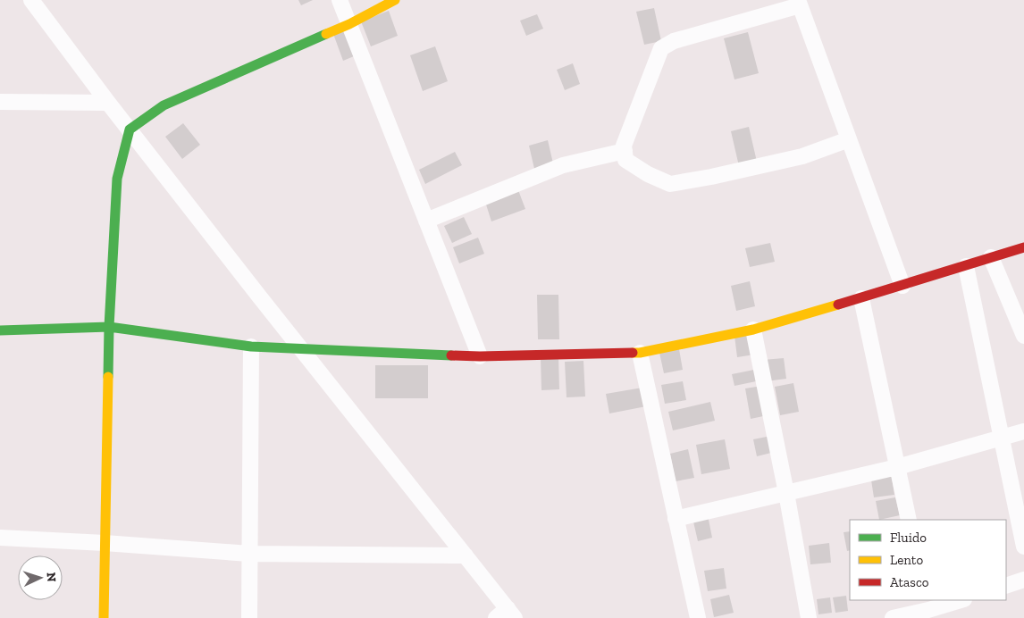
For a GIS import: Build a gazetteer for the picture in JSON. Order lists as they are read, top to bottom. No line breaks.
{"legend":["Fluido","Lento","Atasco"],"north":"right"}
